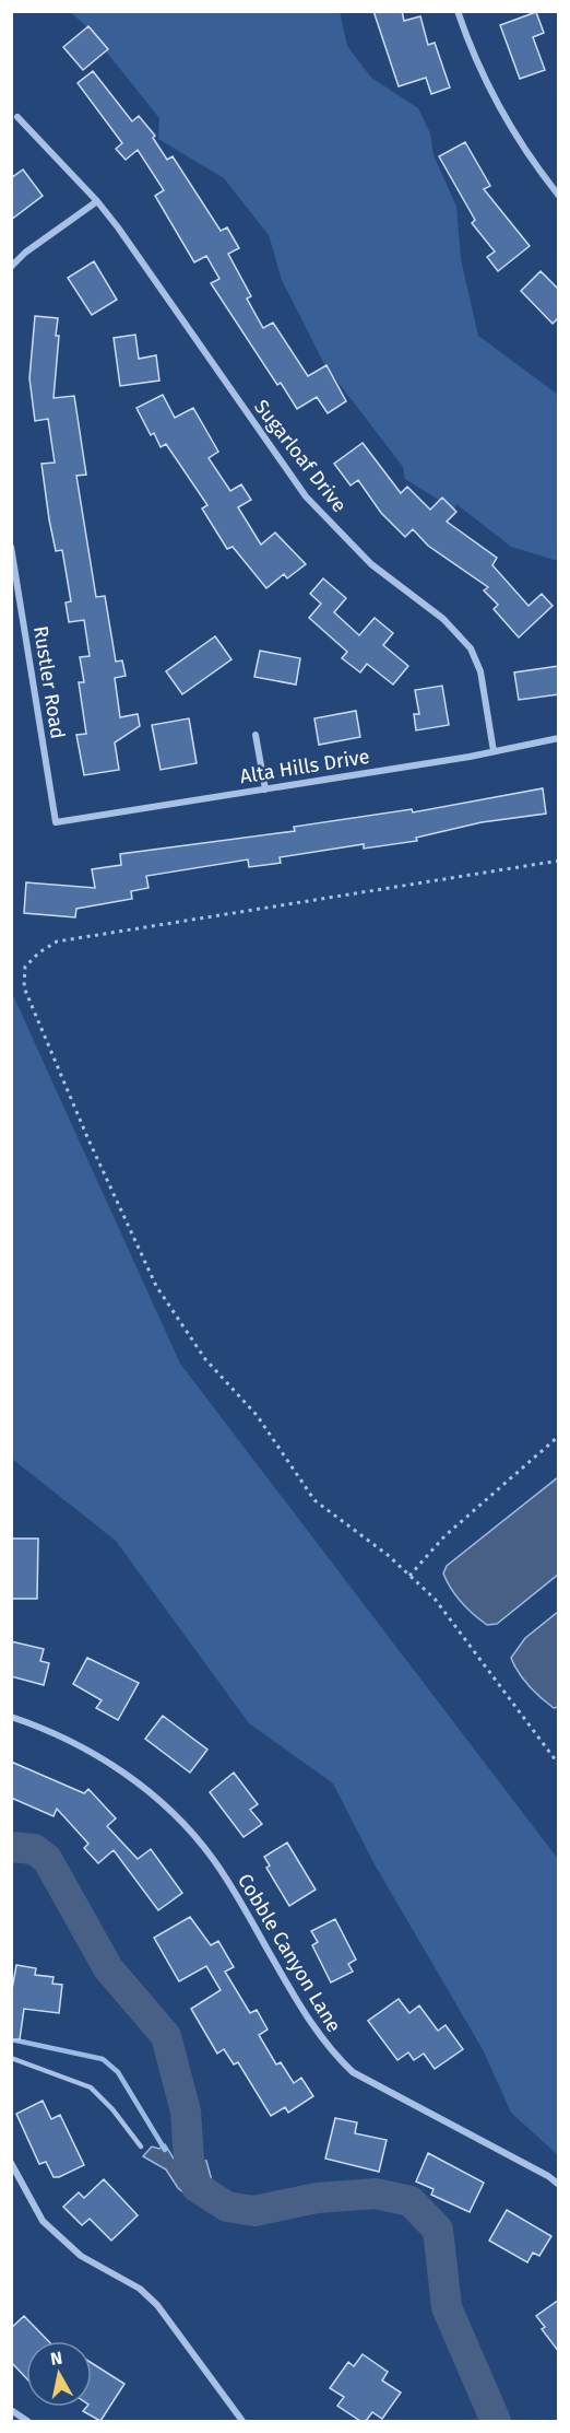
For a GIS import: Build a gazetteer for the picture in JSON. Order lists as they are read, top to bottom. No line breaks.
{"streets":{"street":["Sugarloaf Drive","Rustler Road","Alta Hills Drive","Cobble Canyon Lane"]},"crossings":[["Sugarloaf Drive","Alta Hills Drive"],["Rustler Road","Alta Hills Drive"]],"north":"top"}
